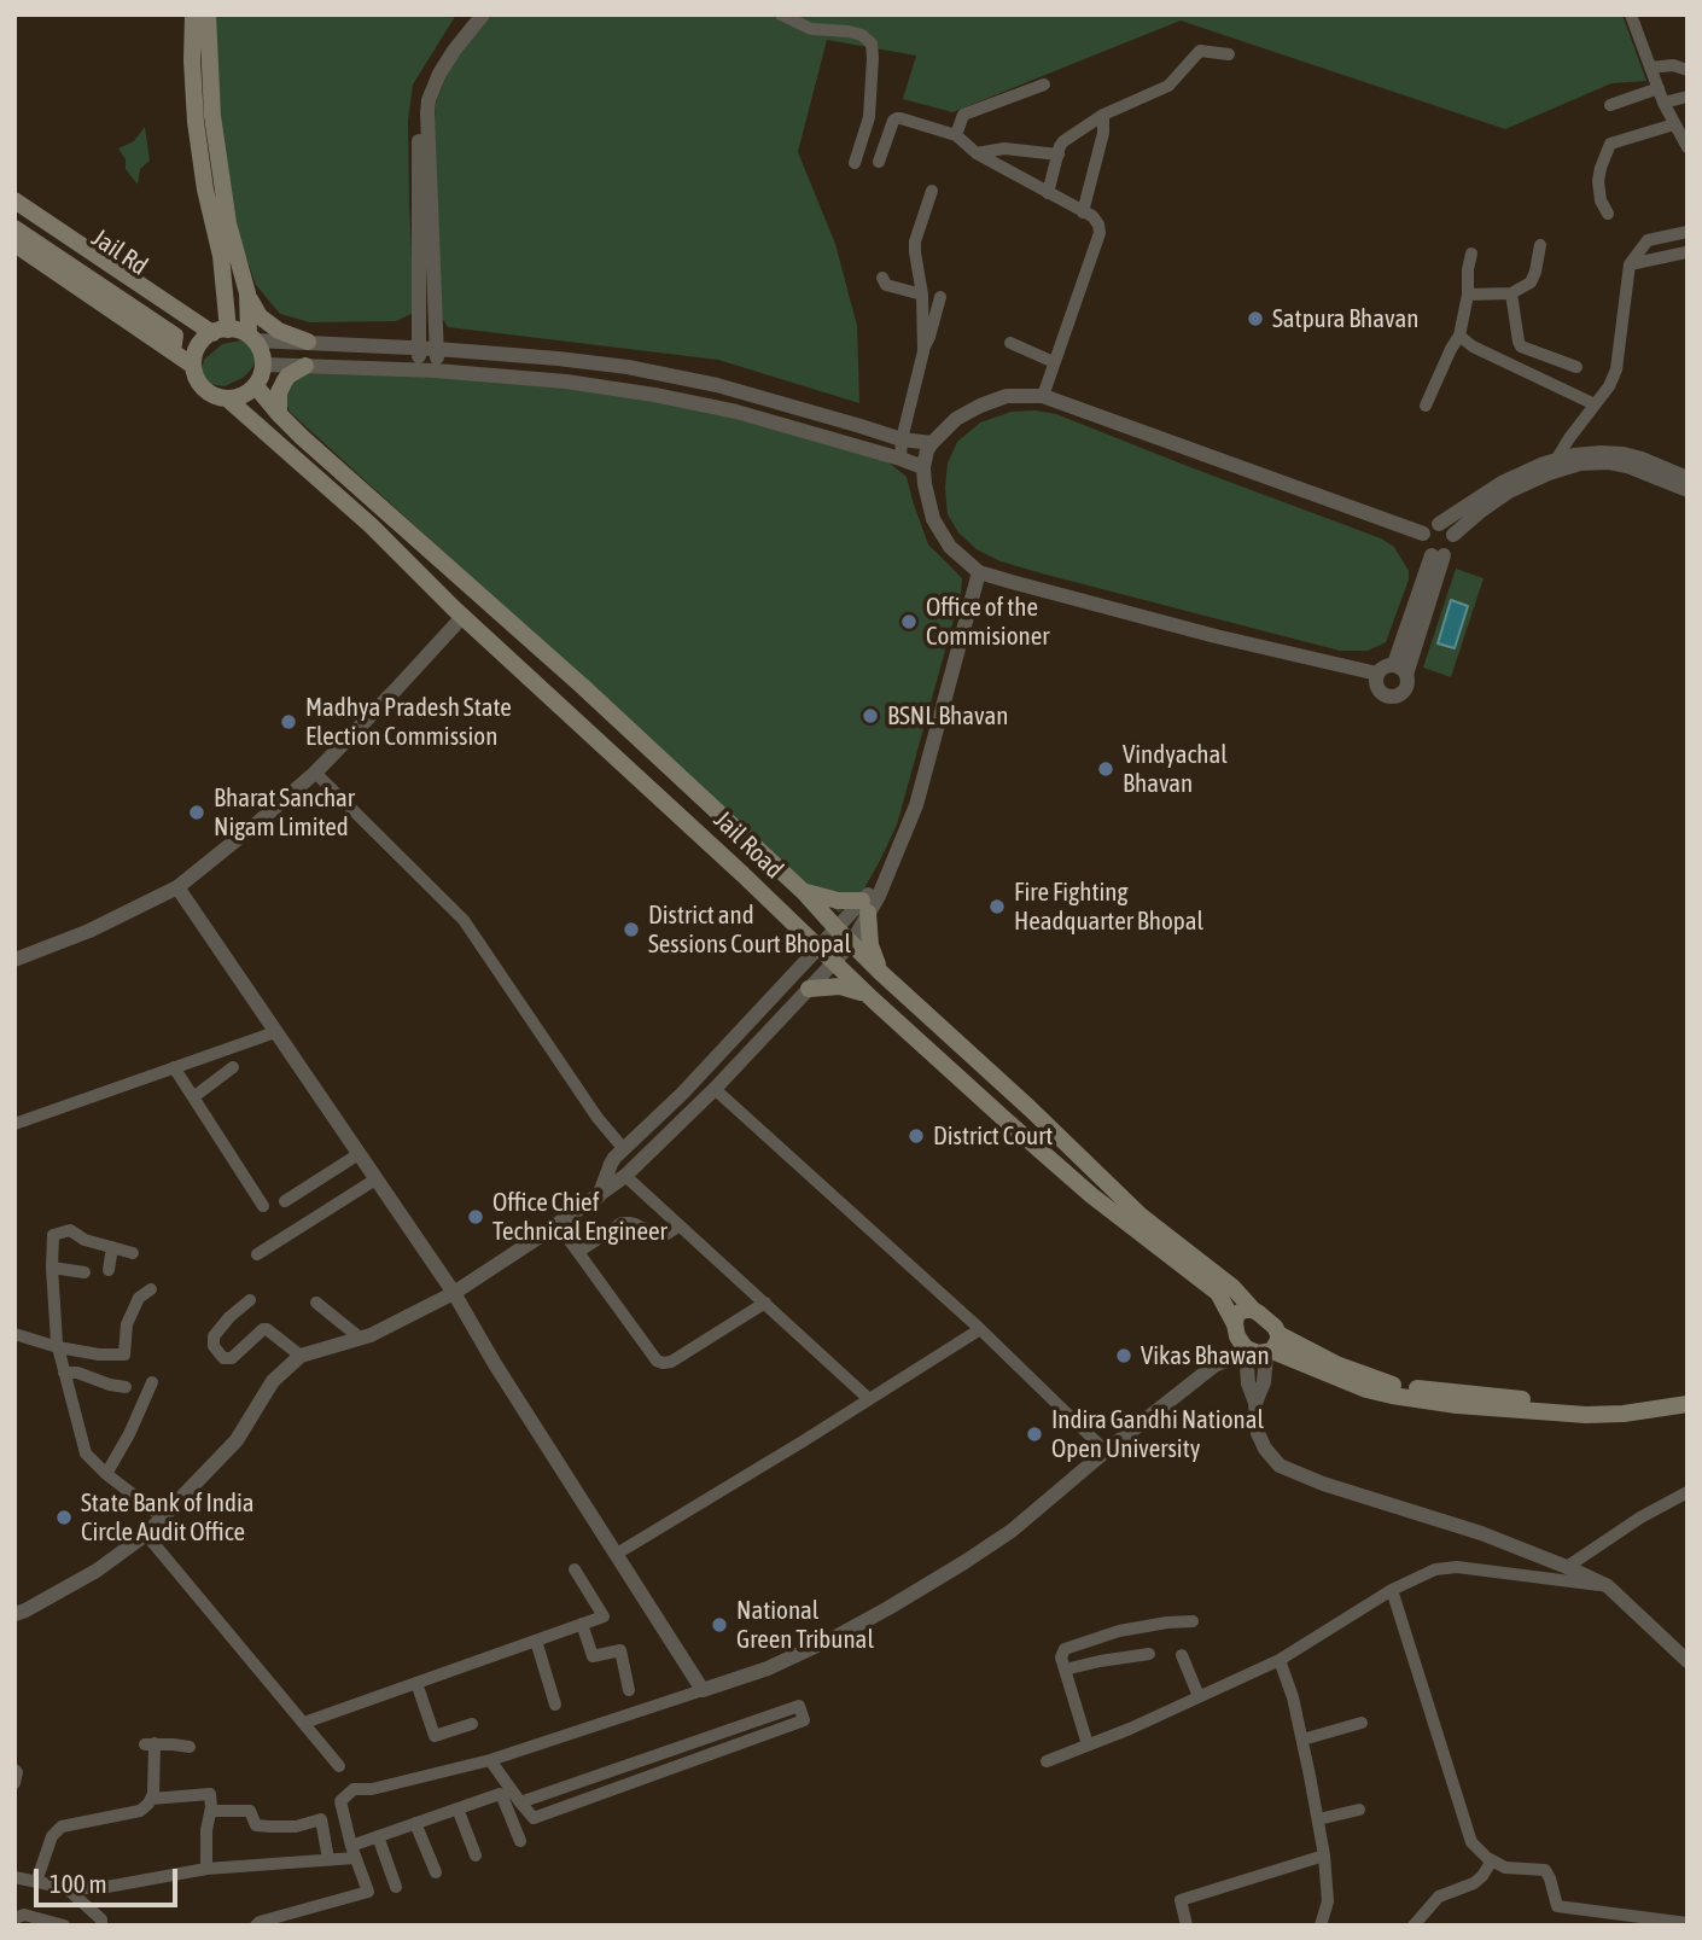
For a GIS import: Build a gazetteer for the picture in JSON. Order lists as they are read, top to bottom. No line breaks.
{"streets":{"main road":["Jail Rd","Jail Road"]},"crossings":[["Jail Rd","Jail Road"]],"places":["Satpura Bhavan","Office of the Commisioner","BSNL Bhavan","Madhya Pradesh State Election Commission","Vindyachal Bhavan","Bharat Sanchar Nigam Limited","Fire Fighting Headquarter Bhopal","District and Sessions Court Bhopal","District Court","Office Chief Technical Engineer","Vikas Bhawan","Indira Gandhi National Open University","State Bank of India Circle Audit Office","National Green Tribunal"],"scale_bar":"100 m"}
